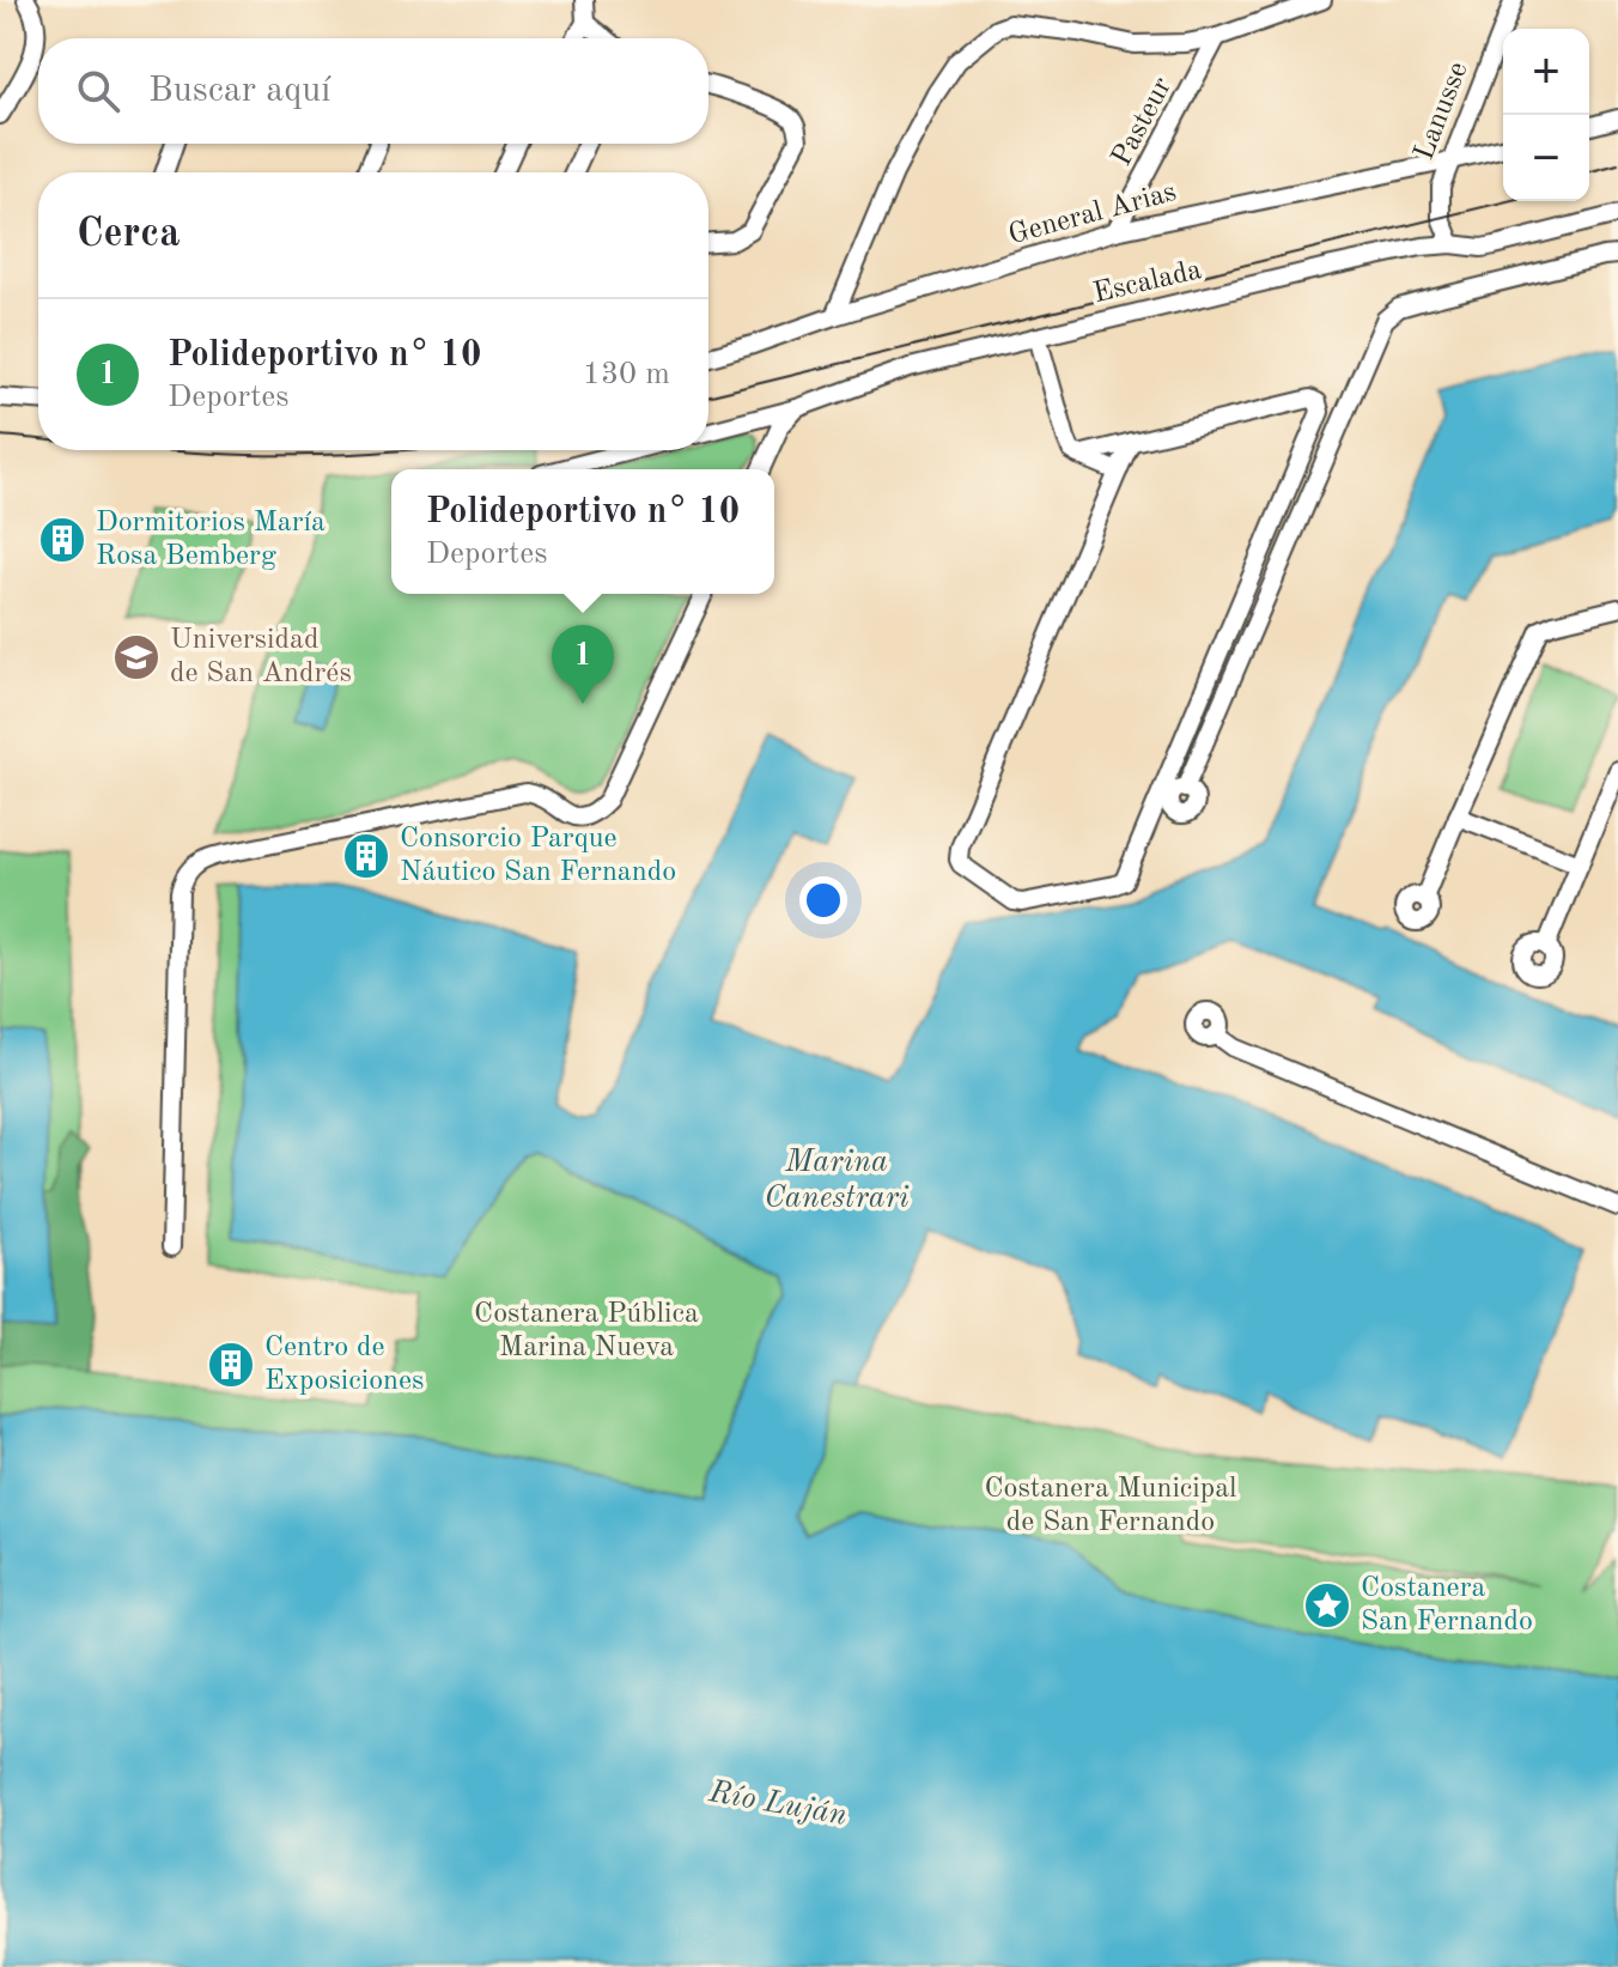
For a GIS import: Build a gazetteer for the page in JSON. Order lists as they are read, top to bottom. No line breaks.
{"streets":{"street":["Lanusse","Pasteur","General Arias","Escalada"]},"crossings":[["Lanusse","General Arias"],["Lanusse","Escalada"],["Pasteur","General Arias"]],"water":["Marina Canestrari","Río Luján"],"parks":["Costanera Pública Marina Nueva","Costanera Municipal de San Fernando"],"places":{"building":["Dormitorios María Rosa Bemberg","Consorcio Parque Náutico San Fernando","Centro de Exposiciones"],"school or university":["Universidad de San Andrés"],"place":["Costanera San Fernando"]},"page":{"map_buttons":["+","−"],"search":"Buscar aquí","heading":"Cerca","list":[{"mark":"1","name":"Polideportivo n° 10","note":"Deportes","value":"130 m"}],"popup":["Polideportivo n° 10","Deportes"],"pins":"1"}}
